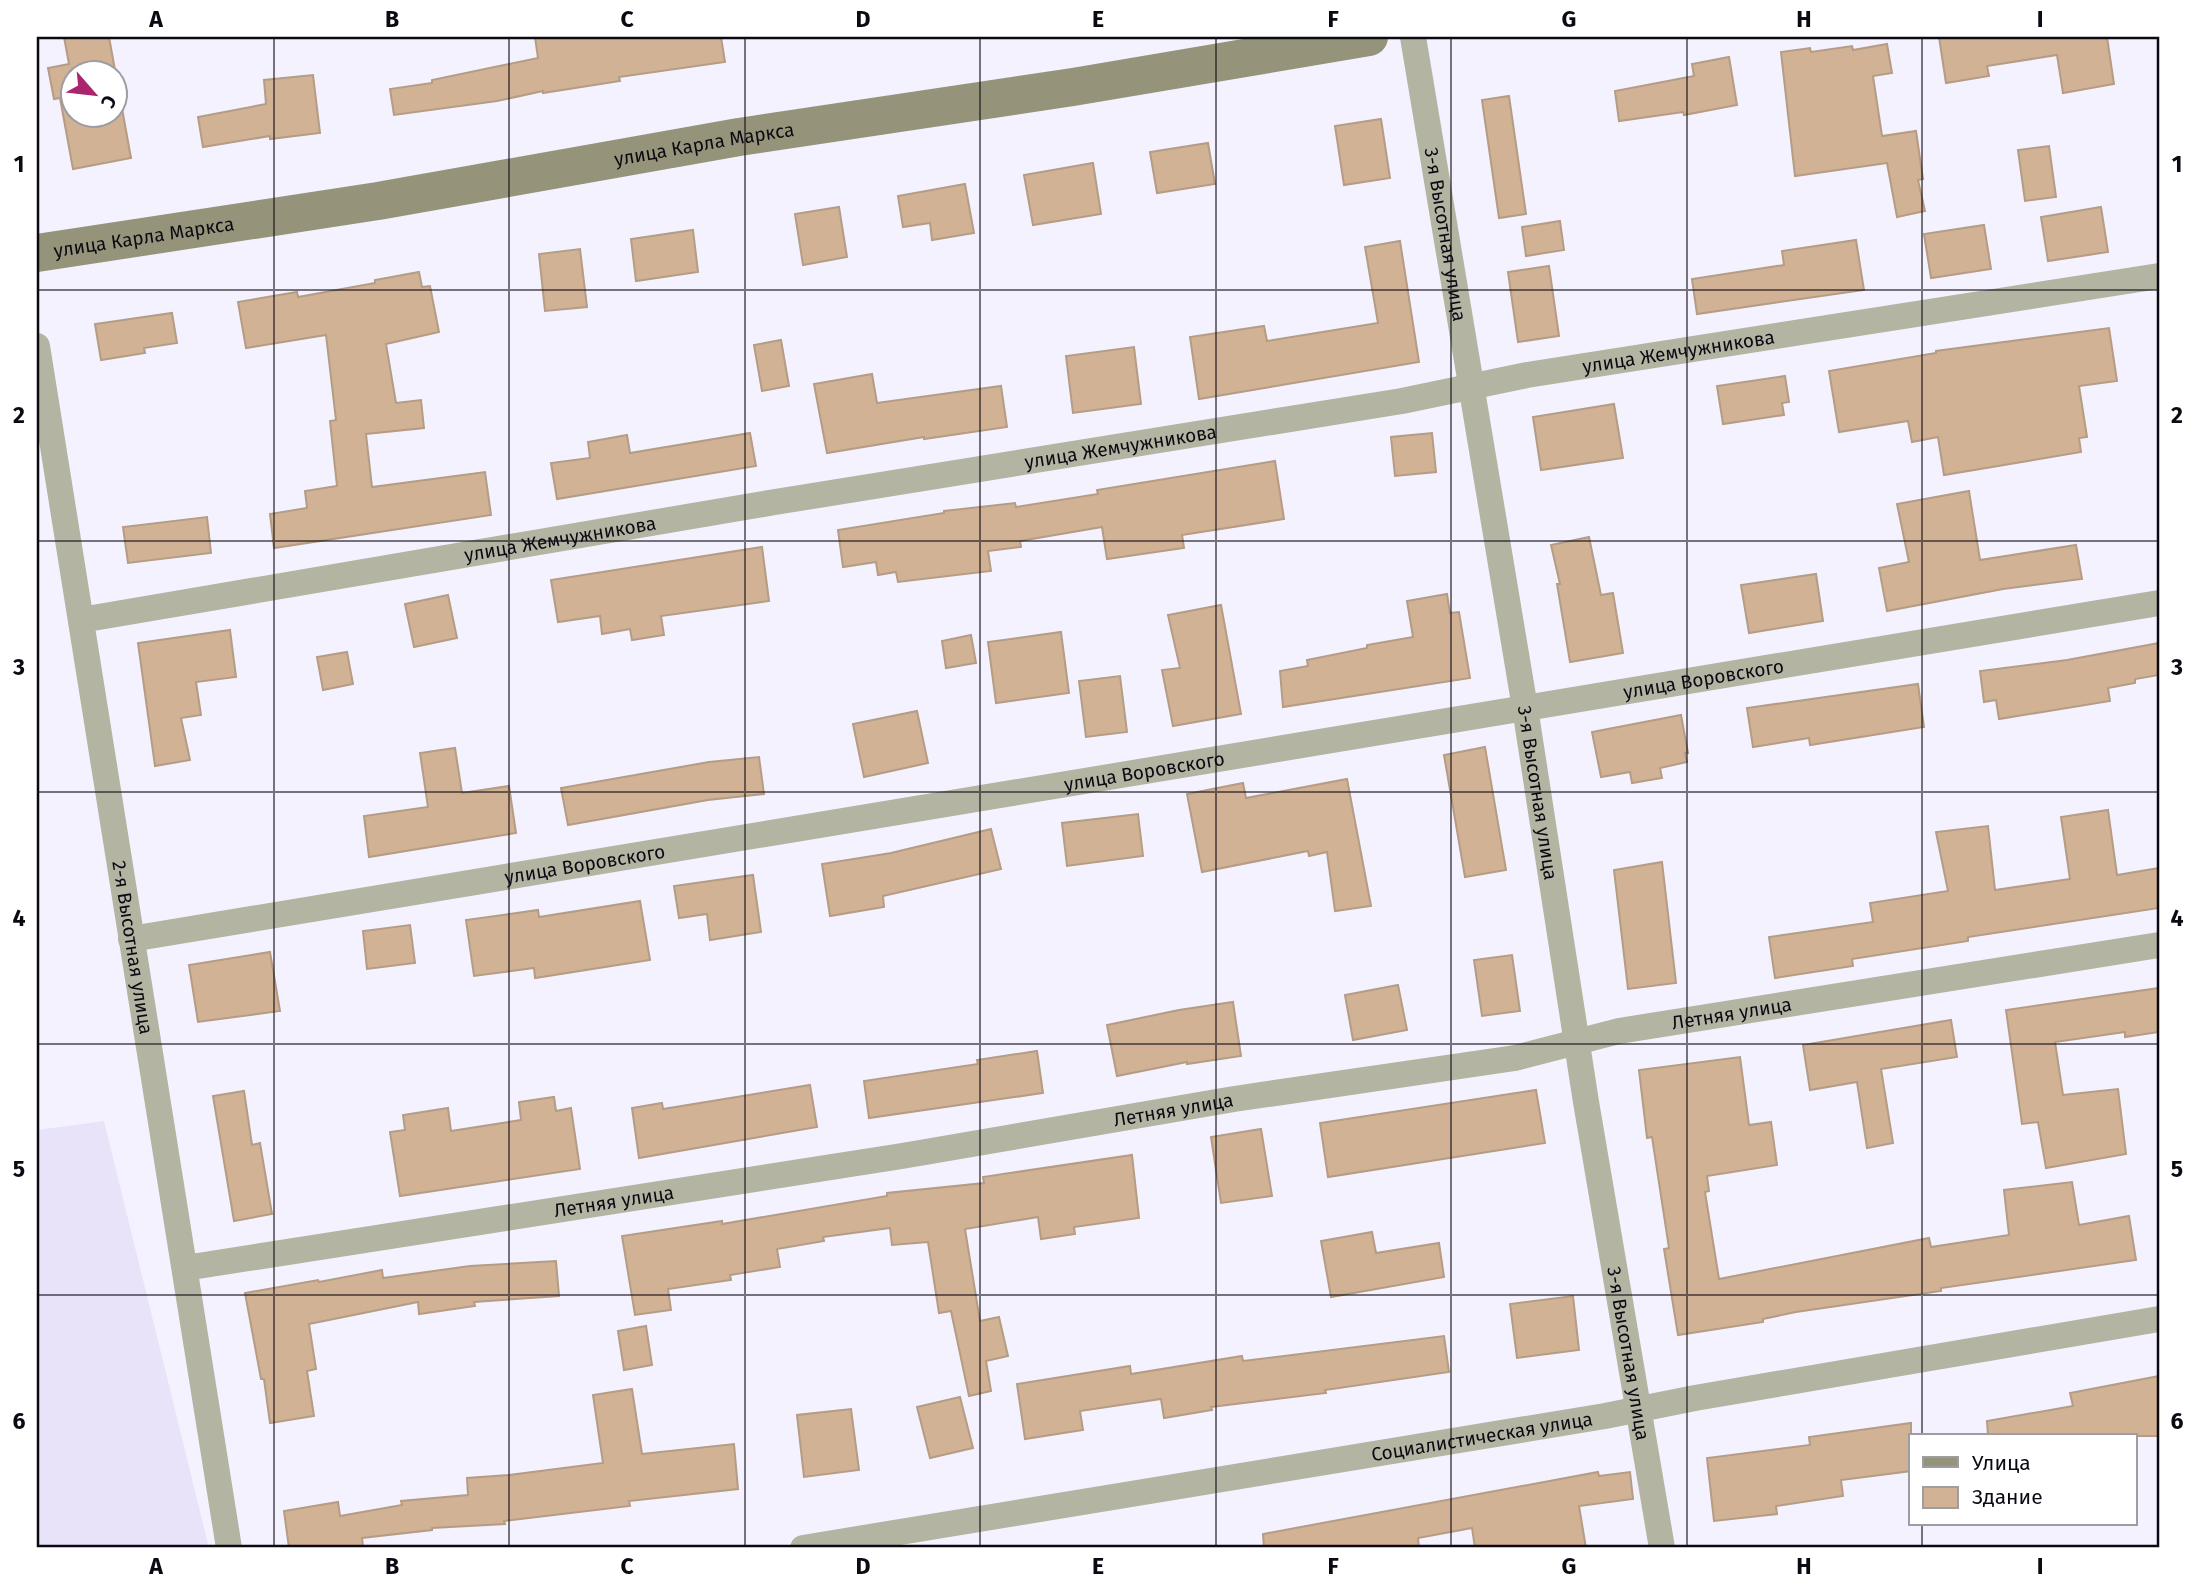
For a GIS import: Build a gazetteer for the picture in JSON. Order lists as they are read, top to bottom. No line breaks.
{"streets":{"main road":["улица Карла Маркса"],"street":["3-я Высотная улица","улица Жемчужникова","улица Воровского","2-я Высотная улица","Летняя улица","Социалистическая улица"]},"crossings":[["3-я Высотная улица","улица Жемчужникова"],["3-я Высотная улица","улица Воровского"],["3-я Высотная улица","Летняя улица"],["3-я Высотная улица","Социалистическая улица"],["улица Жемчужникова","2-я Высотная улица"],["улица Воровского","2-я Высотная улица"],["2-я Высотная улица","Летняя улица"]],"legend":["Улица","Здание"],"north":"bottom right","grid":{"columns":["A","B","C","D","E","F","G","H","I"],"rows":["1","2","3","4","5","6"]}}
